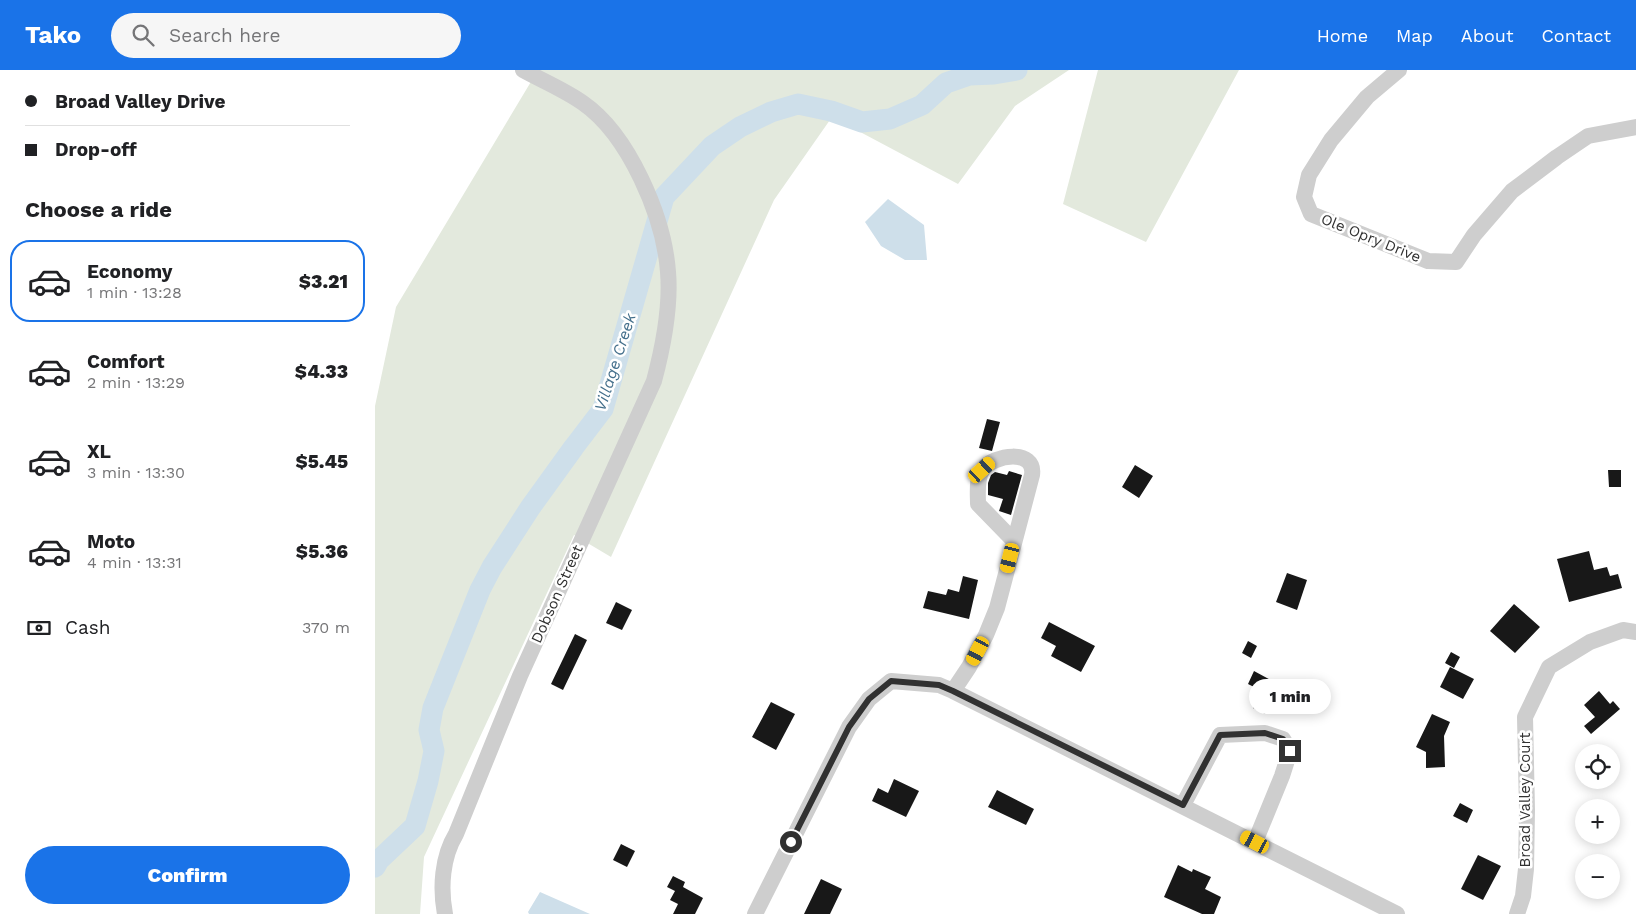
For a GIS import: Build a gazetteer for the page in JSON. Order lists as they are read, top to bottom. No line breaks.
{"streets":{"street":["Ole Opry Drive","Dobson Street","Broad Valley Court"]},"water":["Village Creek"],"page":{"header":"Tako","search":"Search here","nav":["Home","Map","About","Contact"],"banner":["Broad Valley Drive","Drop-off"],"heading":"Choose a ride","list":[{"name":"Economy","note":"1 min · 13:28","value":"$3.21"},{"name":"Comfort","note":"2 min · 13:29","value":"$4.33"},{"name":"XL","note":"3 min · 13:30","value":"$5.45"},{"name":"Moto","note":"4 min · 13:31","value":"$5.36"}],"pay":["Cash","370 m"],"bubble":"1 min","map_buttons":["+","−"],"buttons":"Confirm"}}
